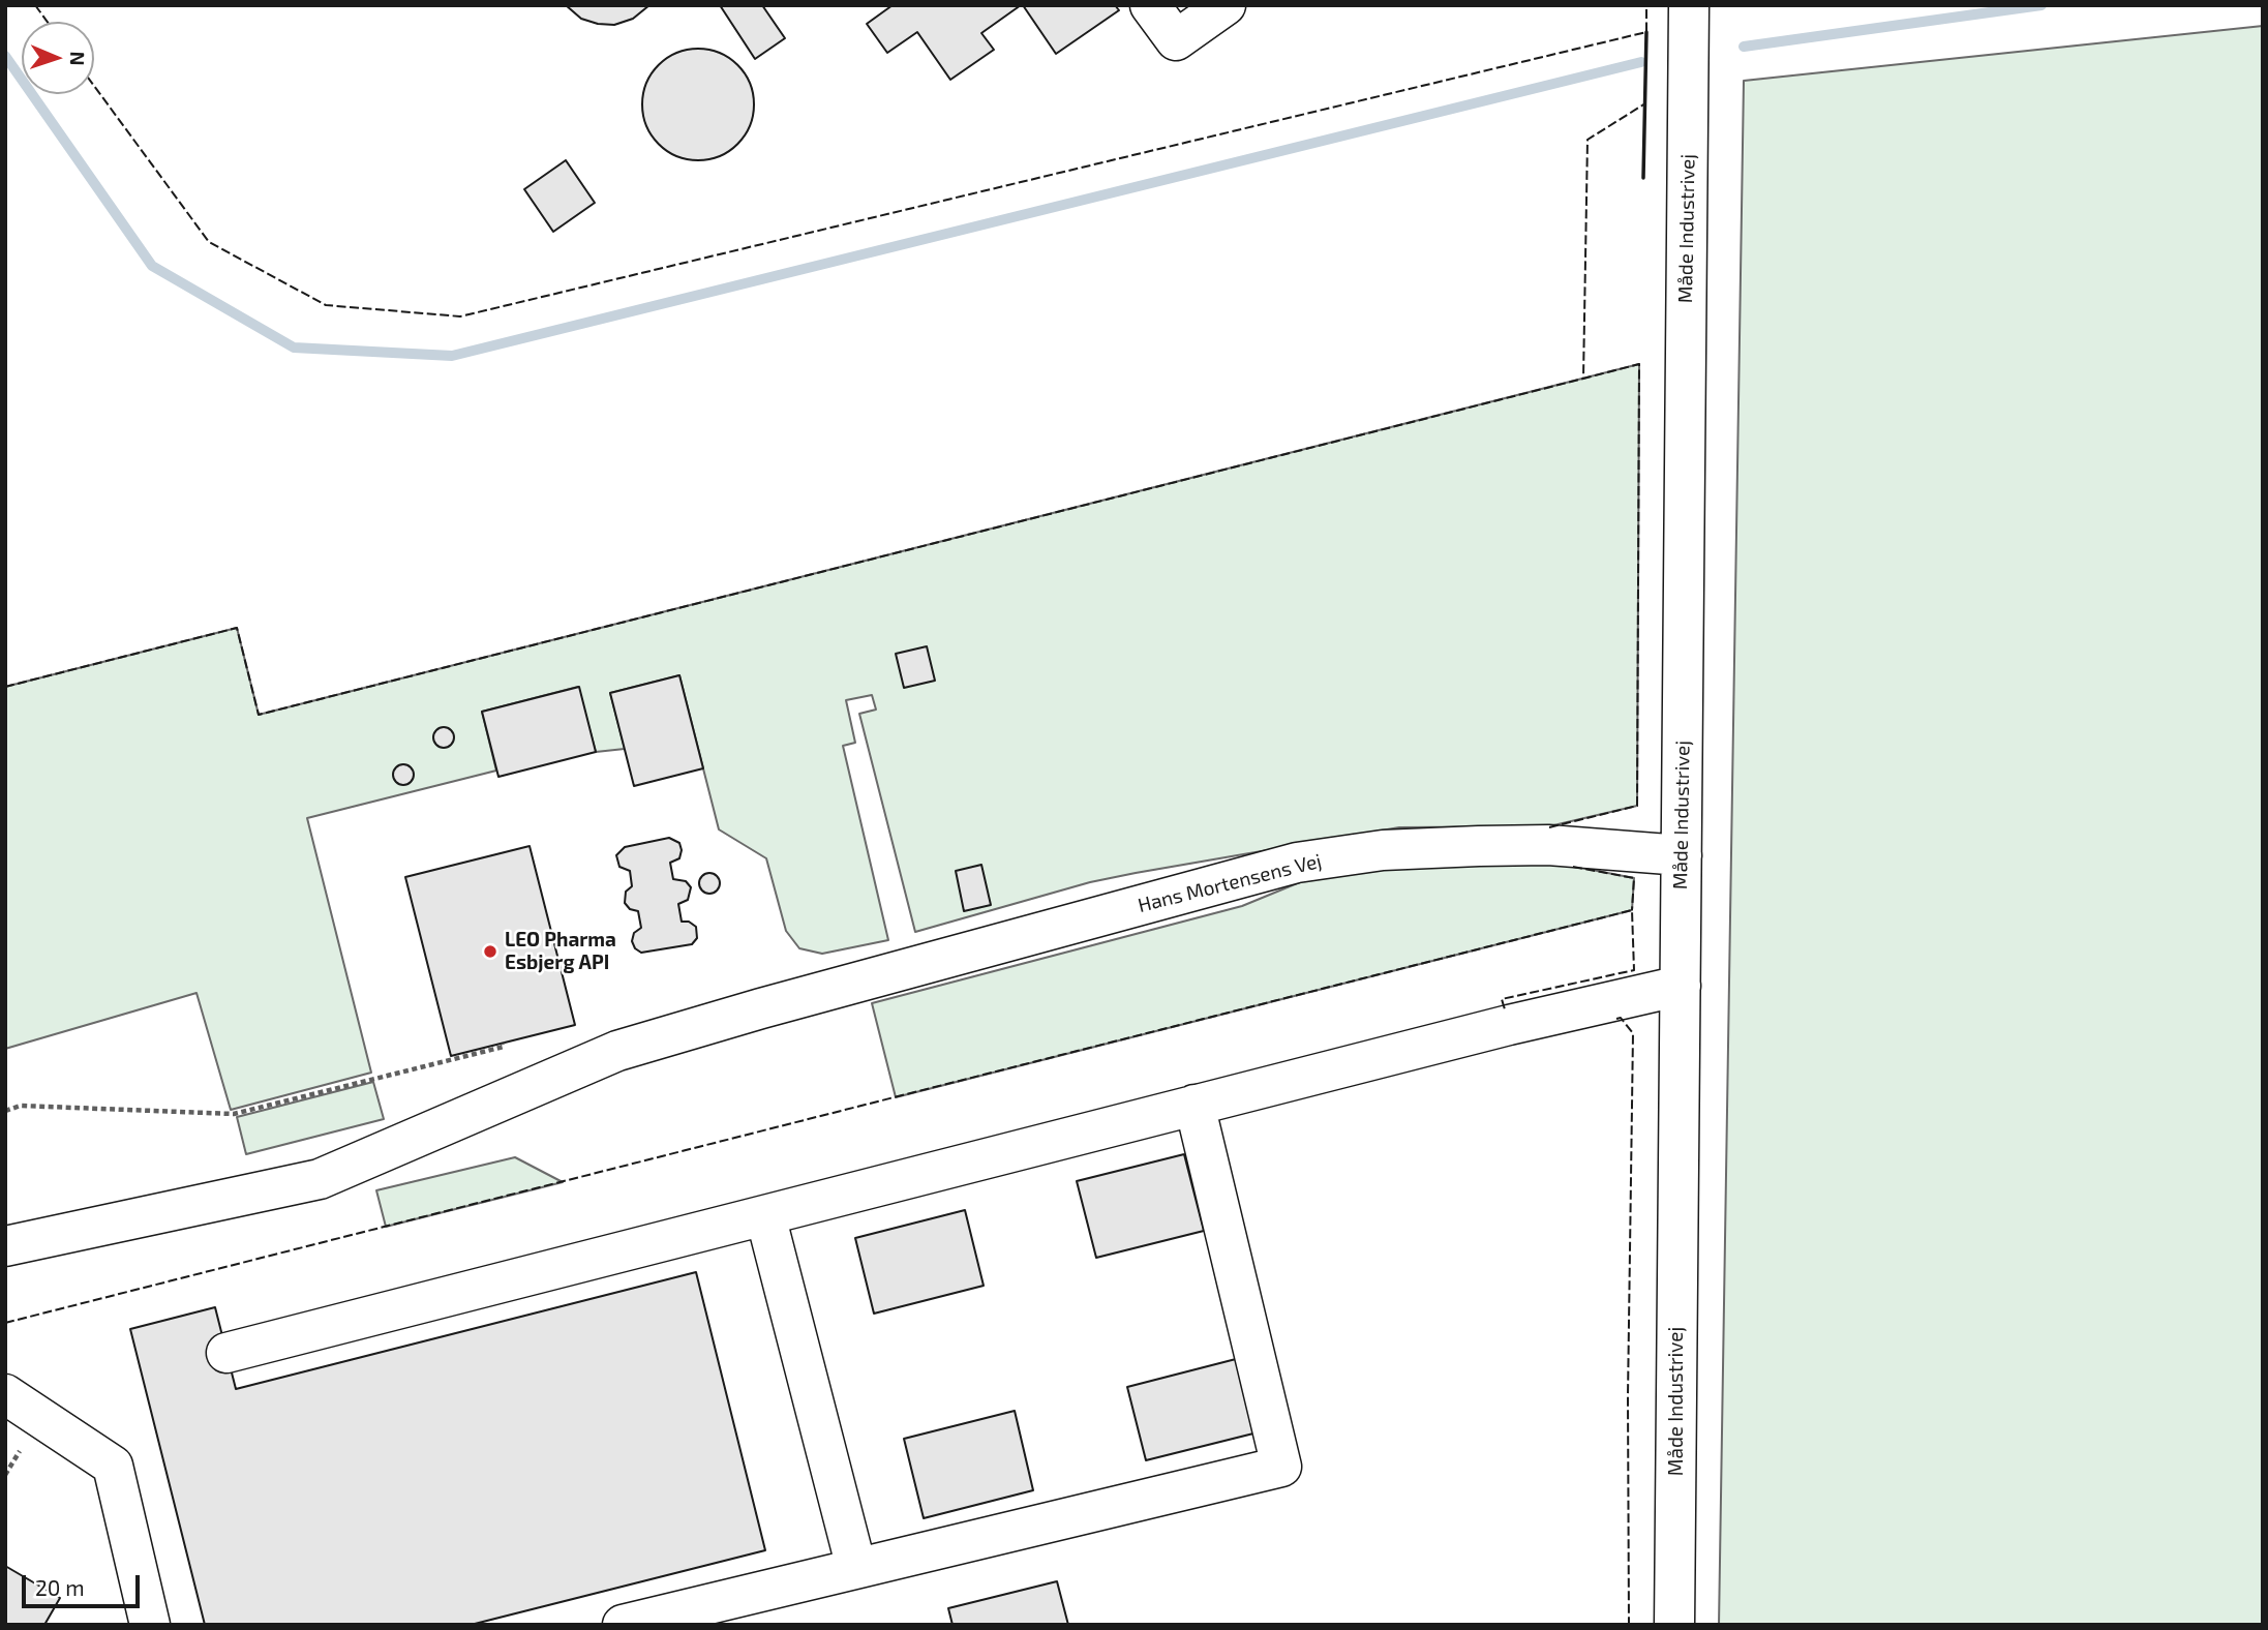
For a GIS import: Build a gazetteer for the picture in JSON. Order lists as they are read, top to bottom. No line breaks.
{"streets":{"street":["Måde Industrivej","Hans Mortensens Vej"]},"crossings":[["Måde Industrivej","Hans Mortensens Vej"]],"places":["LEO Pharma Esbjerg API"],"scale_bar":"20 m","north":"right"}
